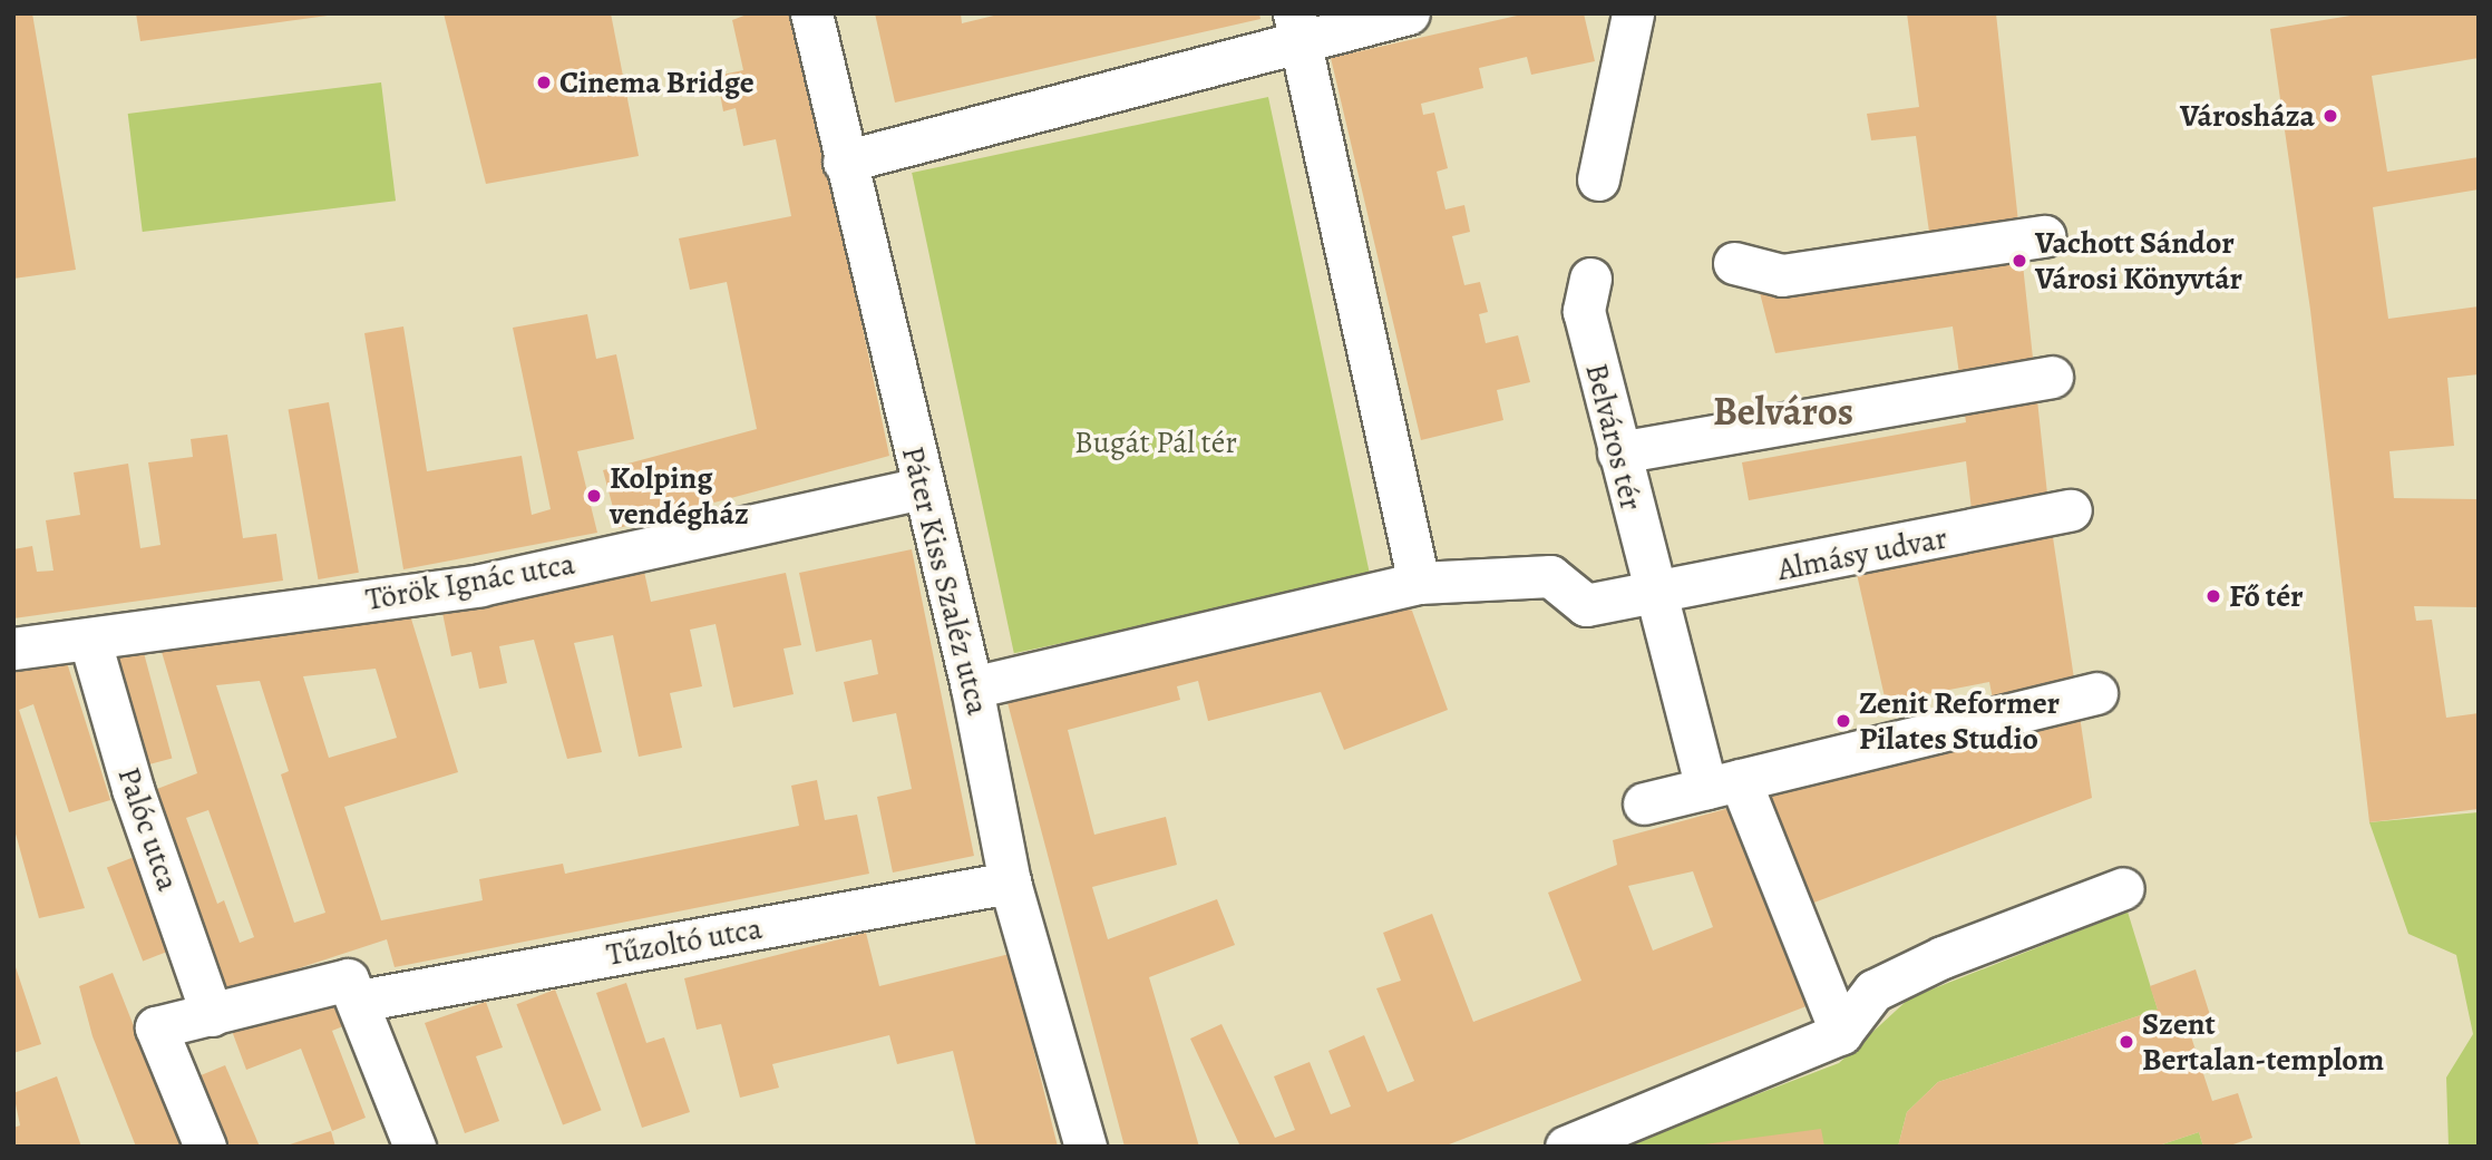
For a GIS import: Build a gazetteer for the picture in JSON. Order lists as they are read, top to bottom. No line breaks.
{"streets":{"street":["Belváros tér","Almásy udvar","Páter Kiss Szaléz utca","Török Ignác utca","Palóc utca","Tűzoltó utca"]},"crossings":[["Belváros tér","Almásy udvar"],["Páter Kiss Szaléz utca","Török Ignác utca"],["Páter Kiss Szaléz utca","Tűzoltó utca"],["Török Ignác utca","Palóc utca"]],"districts":["Belváros"],"parks":["Bugát Pál tér"],"places":["Cinema Bridge","Városháza","Vachott Sándor Városi Könyvtár","Kolping vendégház","Fő tér","Zenit Reformer Pilates Studio","Szent Bertalan-templom"]}
